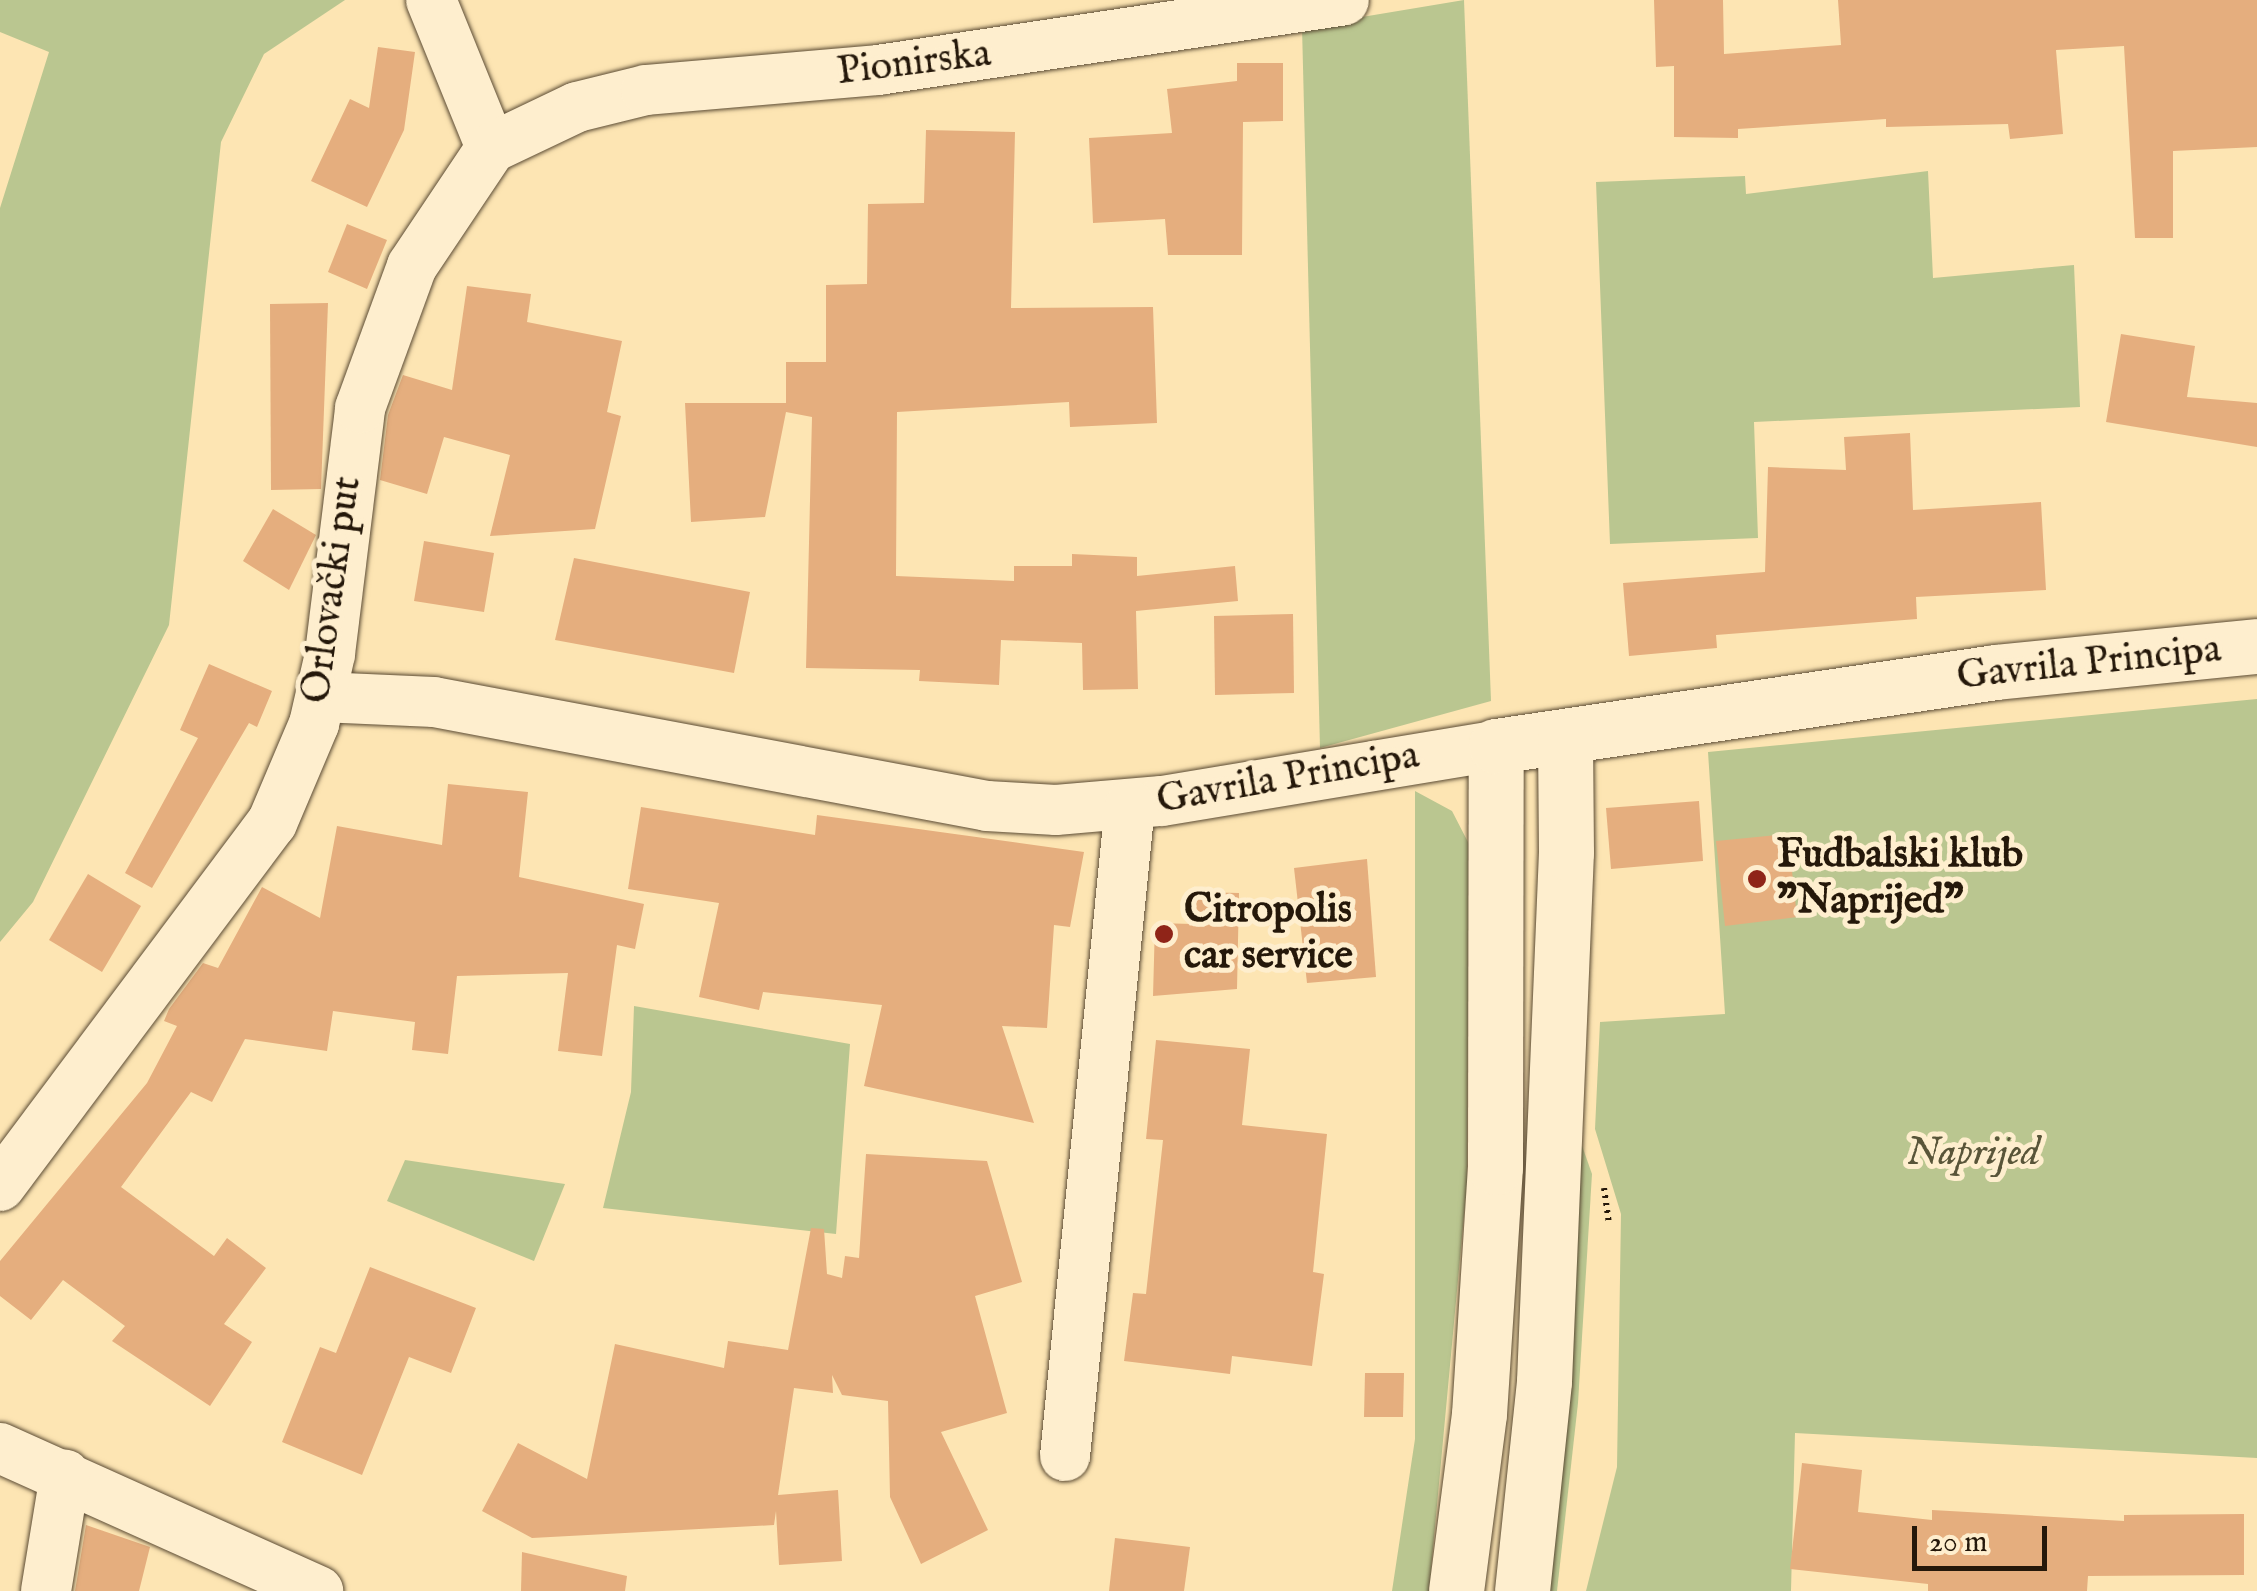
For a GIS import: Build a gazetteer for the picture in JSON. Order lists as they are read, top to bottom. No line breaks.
{"streets":{"main road":["Gavrila Principa"],"street":["Pionirska","Orlovački put"]},"crossings":[["Pionirska","Orlovački put"],["Orlovački put","Gavrila Principa"]],"parks":["Naprijed"],"places":["Fudbalski klub \"Naprijed\"","Citropolis car service"],"scale_bar":"20 m"}
